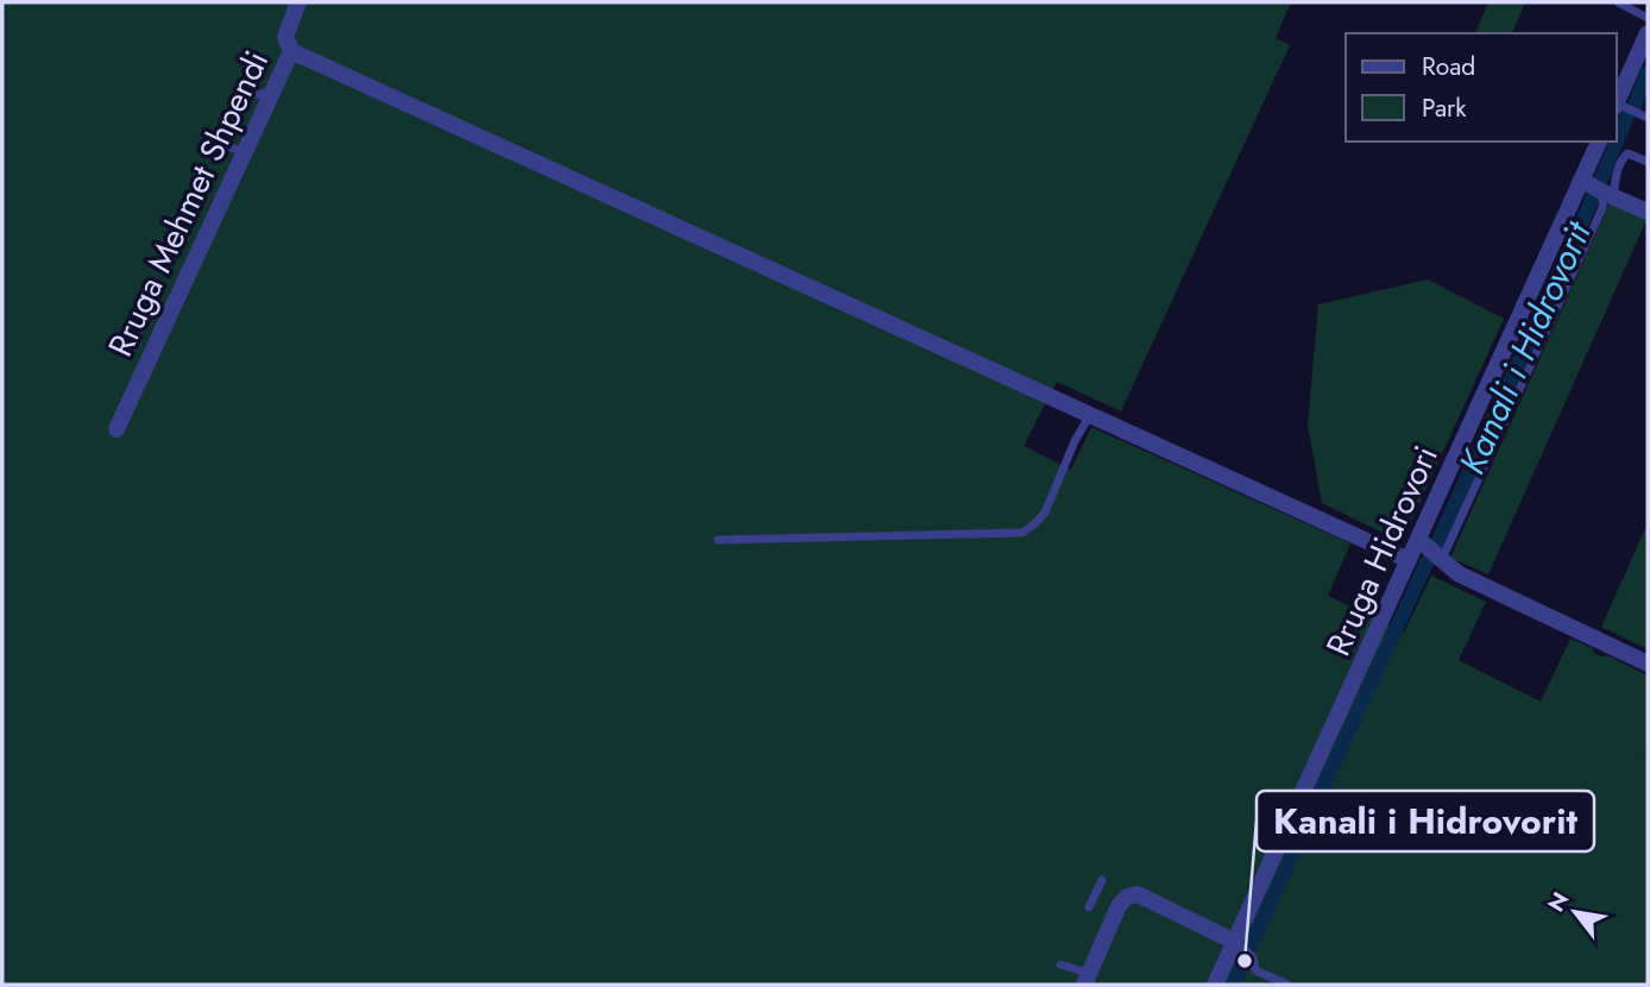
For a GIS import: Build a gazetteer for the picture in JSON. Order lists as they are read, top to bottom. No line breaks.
{"streets":{"street":["Rruga Mehmet Shpendi","Rruga Hidrovori"]},"water":["Kanali i Hidrovorit"],"places":["Kanali i Hidrovorit"],"legend":["Road","Park"],"north":"top left"}
